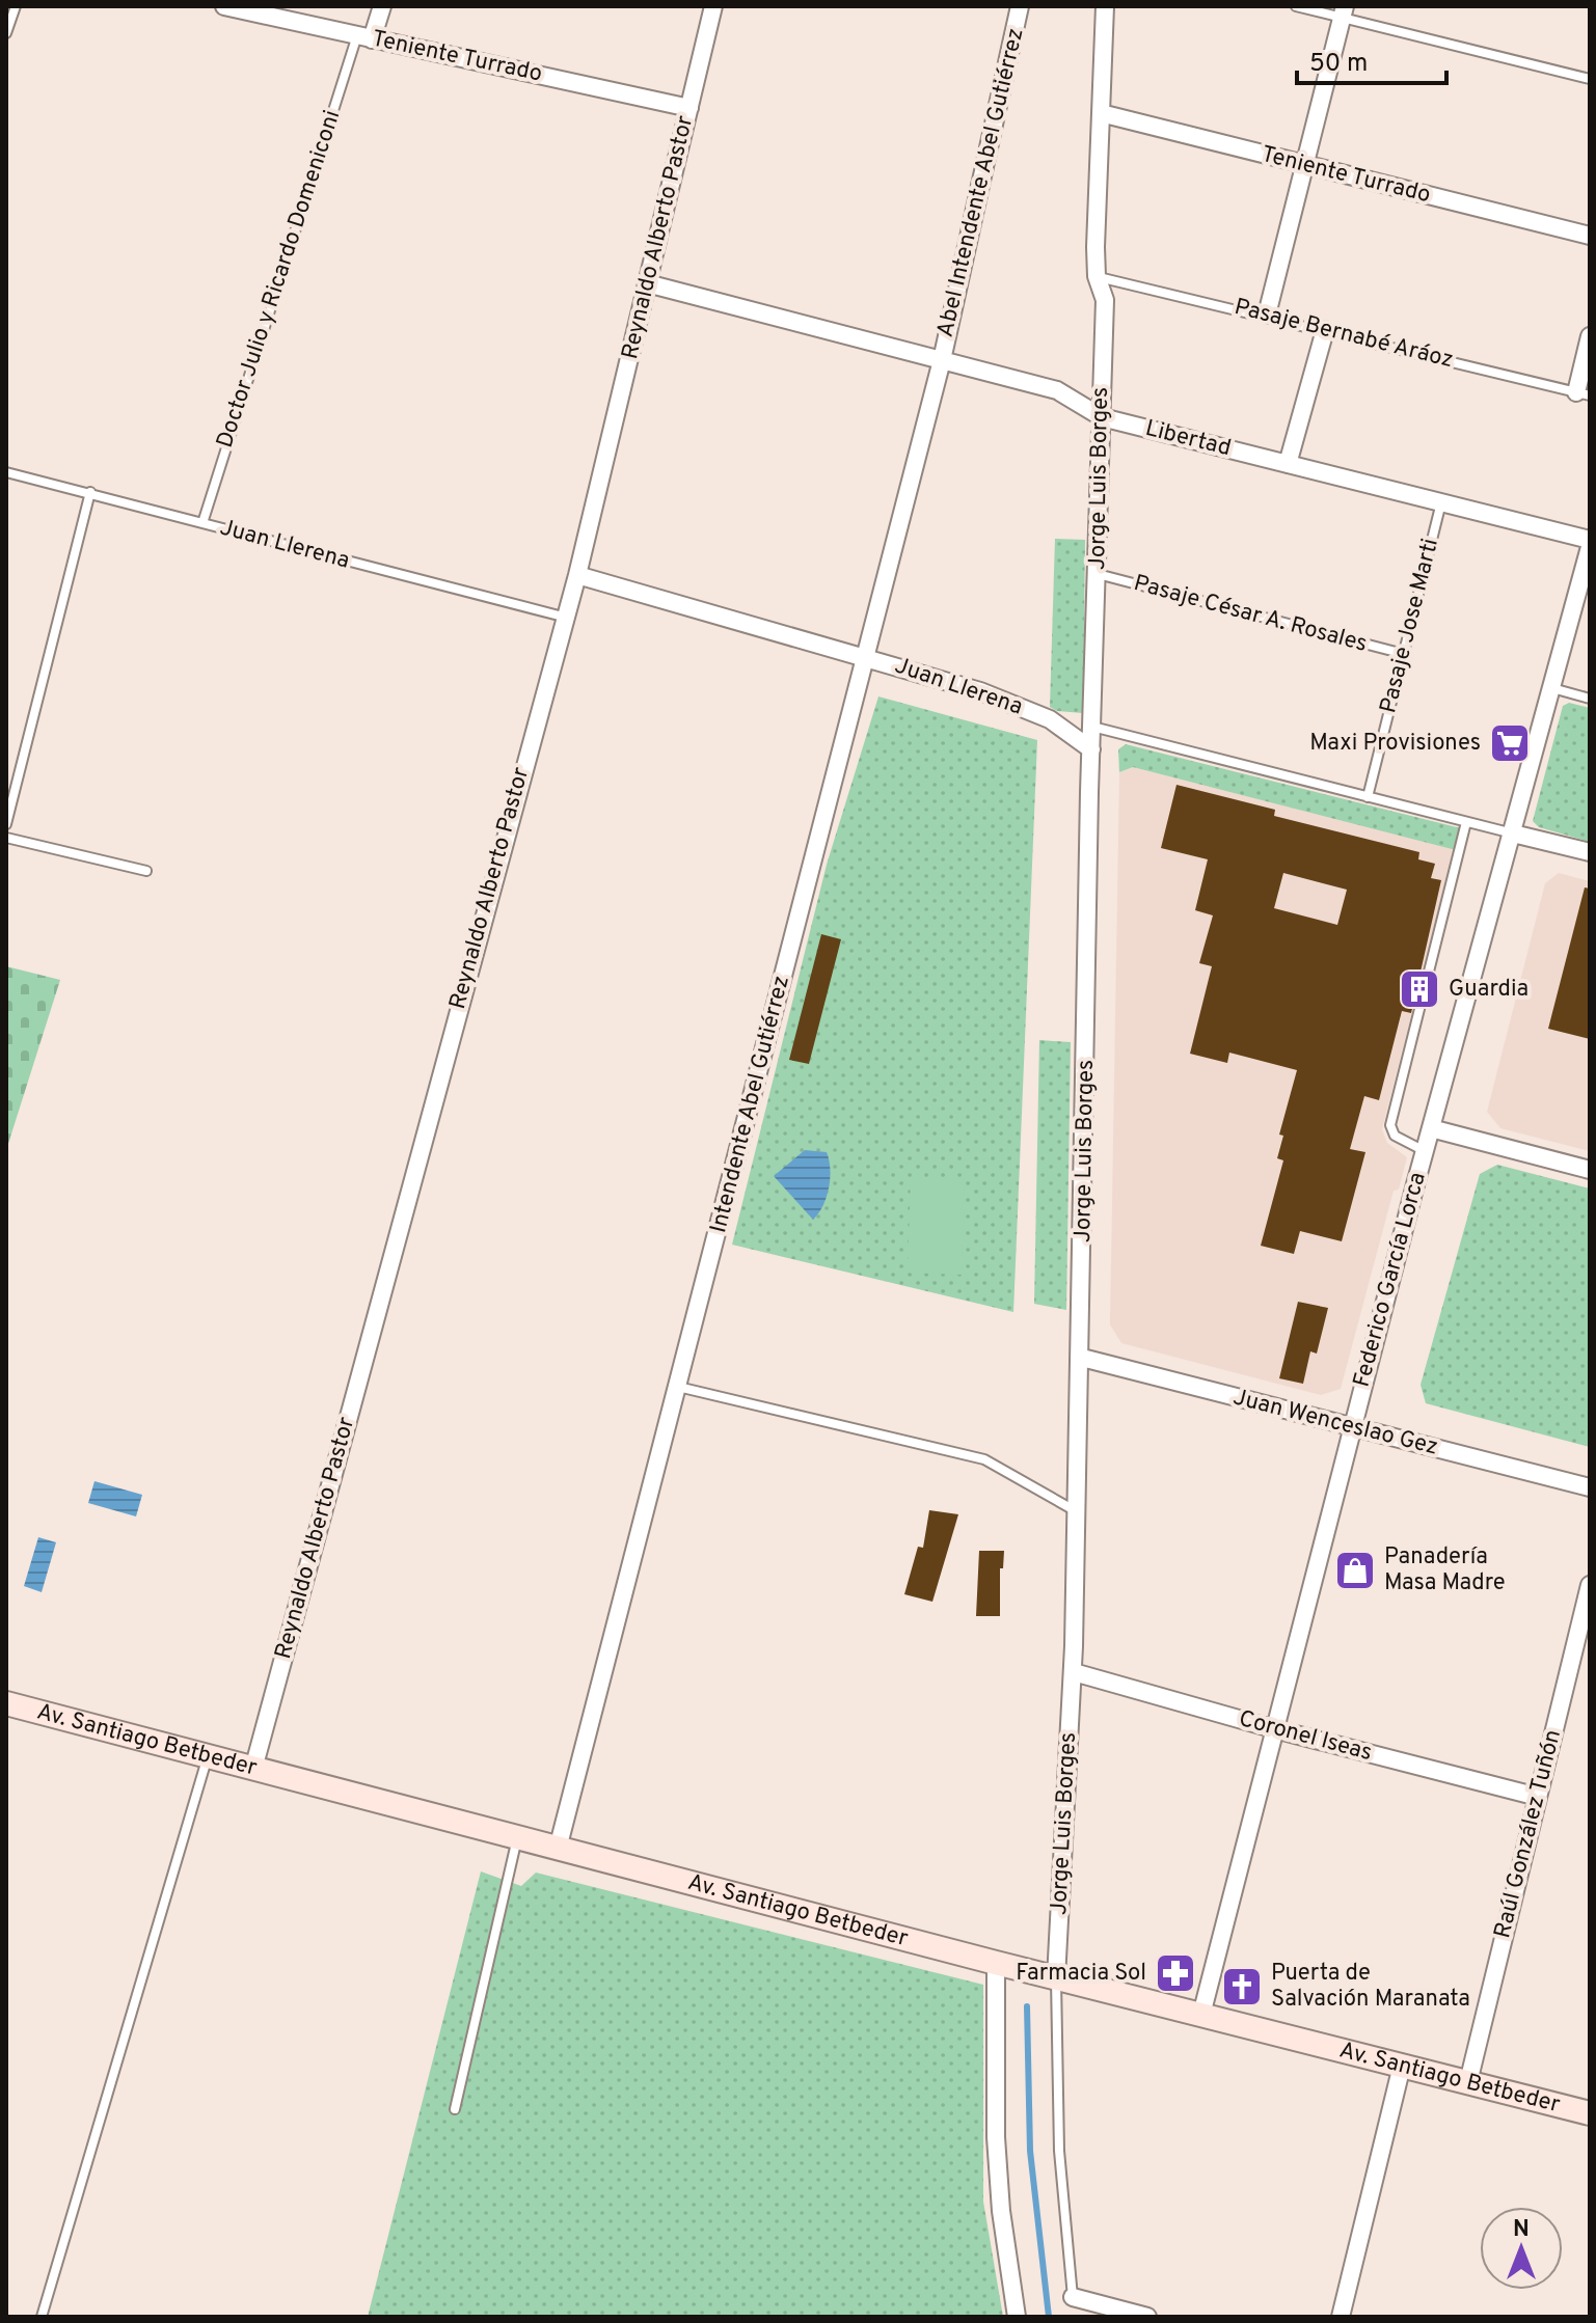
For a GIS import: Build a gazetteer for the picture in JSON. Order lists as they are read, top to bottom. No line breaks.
{"streets":{"main road":["Av. Santiago Betbeder"],"street":["Teniente Turrado","Abel Intendente Abel Gutiérrez","Reynaldo Alberto Pastor","Doctor Julio y Ricardo Domeniconi","Libertad","Jorge Luis Borges","Juan Llerena","Intendente Abel Gutiérrez","Federico García Lorca","Juan Wenceslao Gez","Coronel Iseas","Raúl González Tuñón"],"lane":["Pasaje Bernabé Aráoz","Pasaje César A. Rosales","Pasaje Jose Marti"]},"crossings":[["Teniente Turrado","Reynaldo Alberto Pastor"],["Teniente Turrado","Doctor Julio y Ricardo Domeniconi"],["Teniente Turrado","Jorge Luis Borges"],["Abel Intendente Abel Gutiérrez","Libertad"],["Abel Intendente Abel Gutiérrez","Intendente Abel Gutiérrez"],["Reynaldo Alberto Pastor","Libertad"],["Reynaldo Alberto Pastor","Juan Llerena"],["Reynaldo Alberto Pastor","Av. Santiago Betbeder"],["Doctor Julio y Ricardo Domeniconi","Juan Llerena"],["Pasaje Bernabé Aráoz","Jorge Luis Borges"],["Libertad","Jorge Luis Borges"],["Libertad","Pasaje Jose Marti"],["Libertad","Intendente Abel Gutiérrez"],["Jorge Luis Borges","Juan Llerena"],["Jorge Luis Borges","Pasaje César A. Rosales"],["Jorge Luis Borges","Juan Wenceslao Gez"],["Jorge Luis Borges","Coronel Iseas"],["Jorge Luis Borges","Av. Santiago Betbeder"],["Juan Llerena","Intendente Abel Gutiérrez"],["Pasaje César A. Rosales","Pasaje Jose Marti"],["Intendente Abel Gutiérrez","Av. Santiago Betbeder"],["Federico García Lorca","Juan Wenceslao Gez"],["Federico García Lorca","Coronel Iseas"],["Federico García Lorca","Av. Santiago Betbeder"],["Coronel Iseas","Raúl González Tuñón"],["Av. Santiago Betbeder","Raúl González Tuñón"]],"places":{"supermarket":["Maxi Provisiones"],"building":["Guardia"],"shop":["Panadería Masa Madre"],"pharmacy":["Farmacia Sol"],"church":["Puerta de Salvación Maranata"]},"scale_bar":"50 m","north":"top"}
